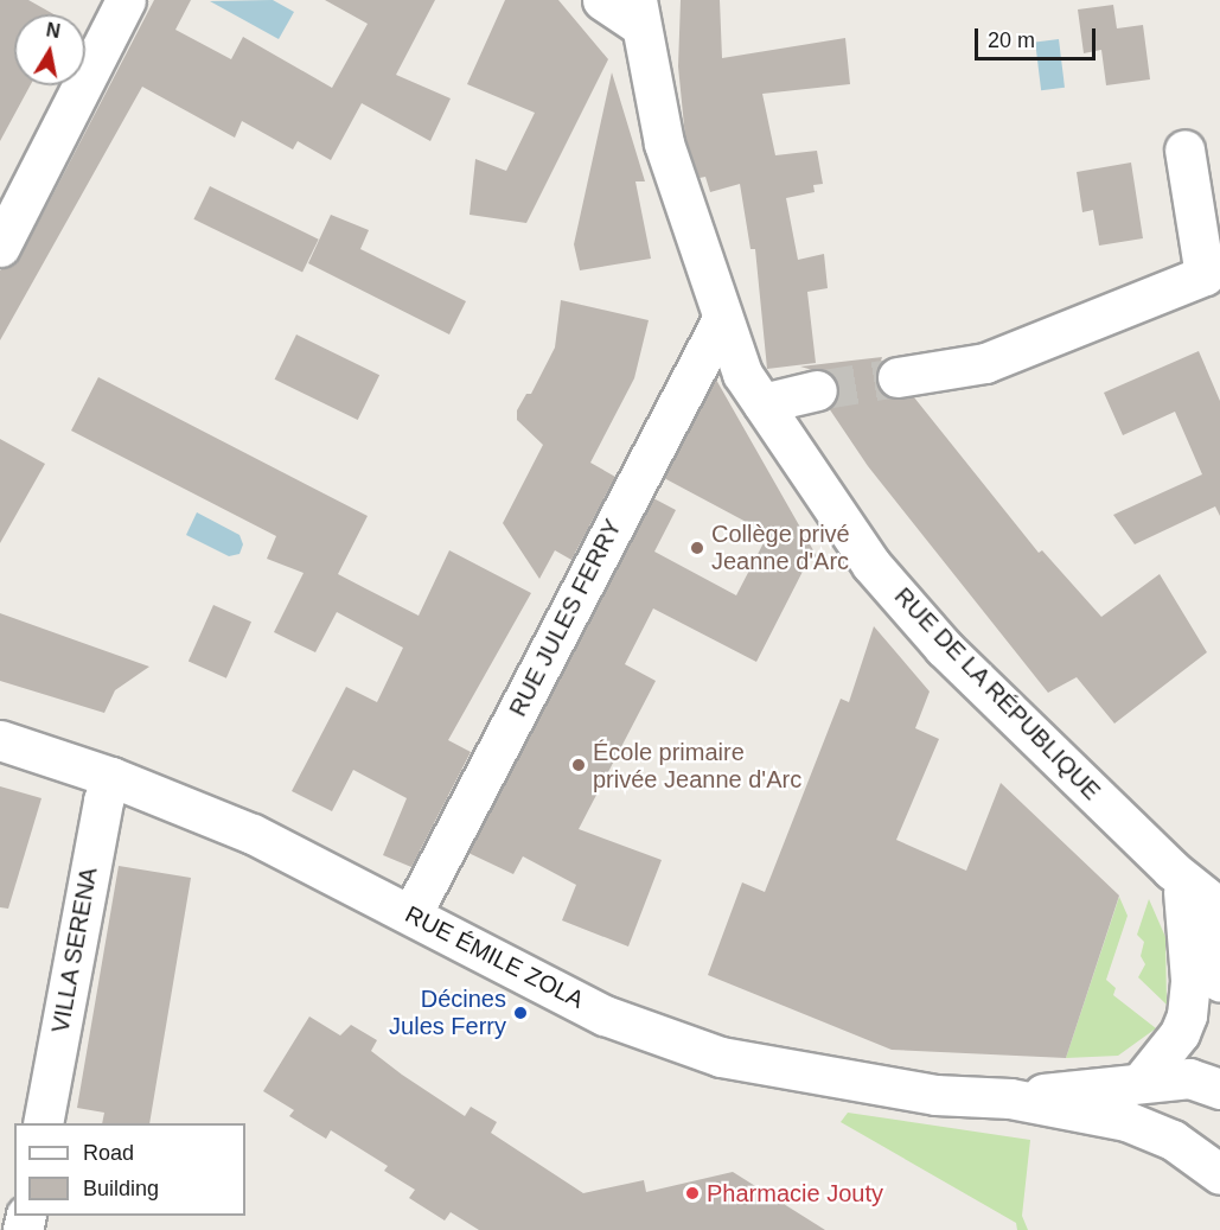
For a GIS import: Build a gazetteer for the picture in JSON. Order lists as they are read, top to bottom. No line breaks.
{"streets":{"street":["RUE JULES FERRY","RUE DE LA RÉPUBLIQUE","VILLA SERENA","RUE ÉMILE ZOLA"]},"crossings":[["RUE JULES FERRY","RUE DE LA RÉPUBLIQUE"],["RUE JULES FERRY","RUE ÉMILE ZOLA"],["VILLA SERENA","RUE ÉMILE ZOLA"]],"places":["Collège privé Jeanne d'Arc","École primaire privée Jeanne d'Arc","Décines Jules Ferry","Pharmacie Jouty"],"legend":["Road","Building"],"scale_bar":"20 m","north":"top"}
